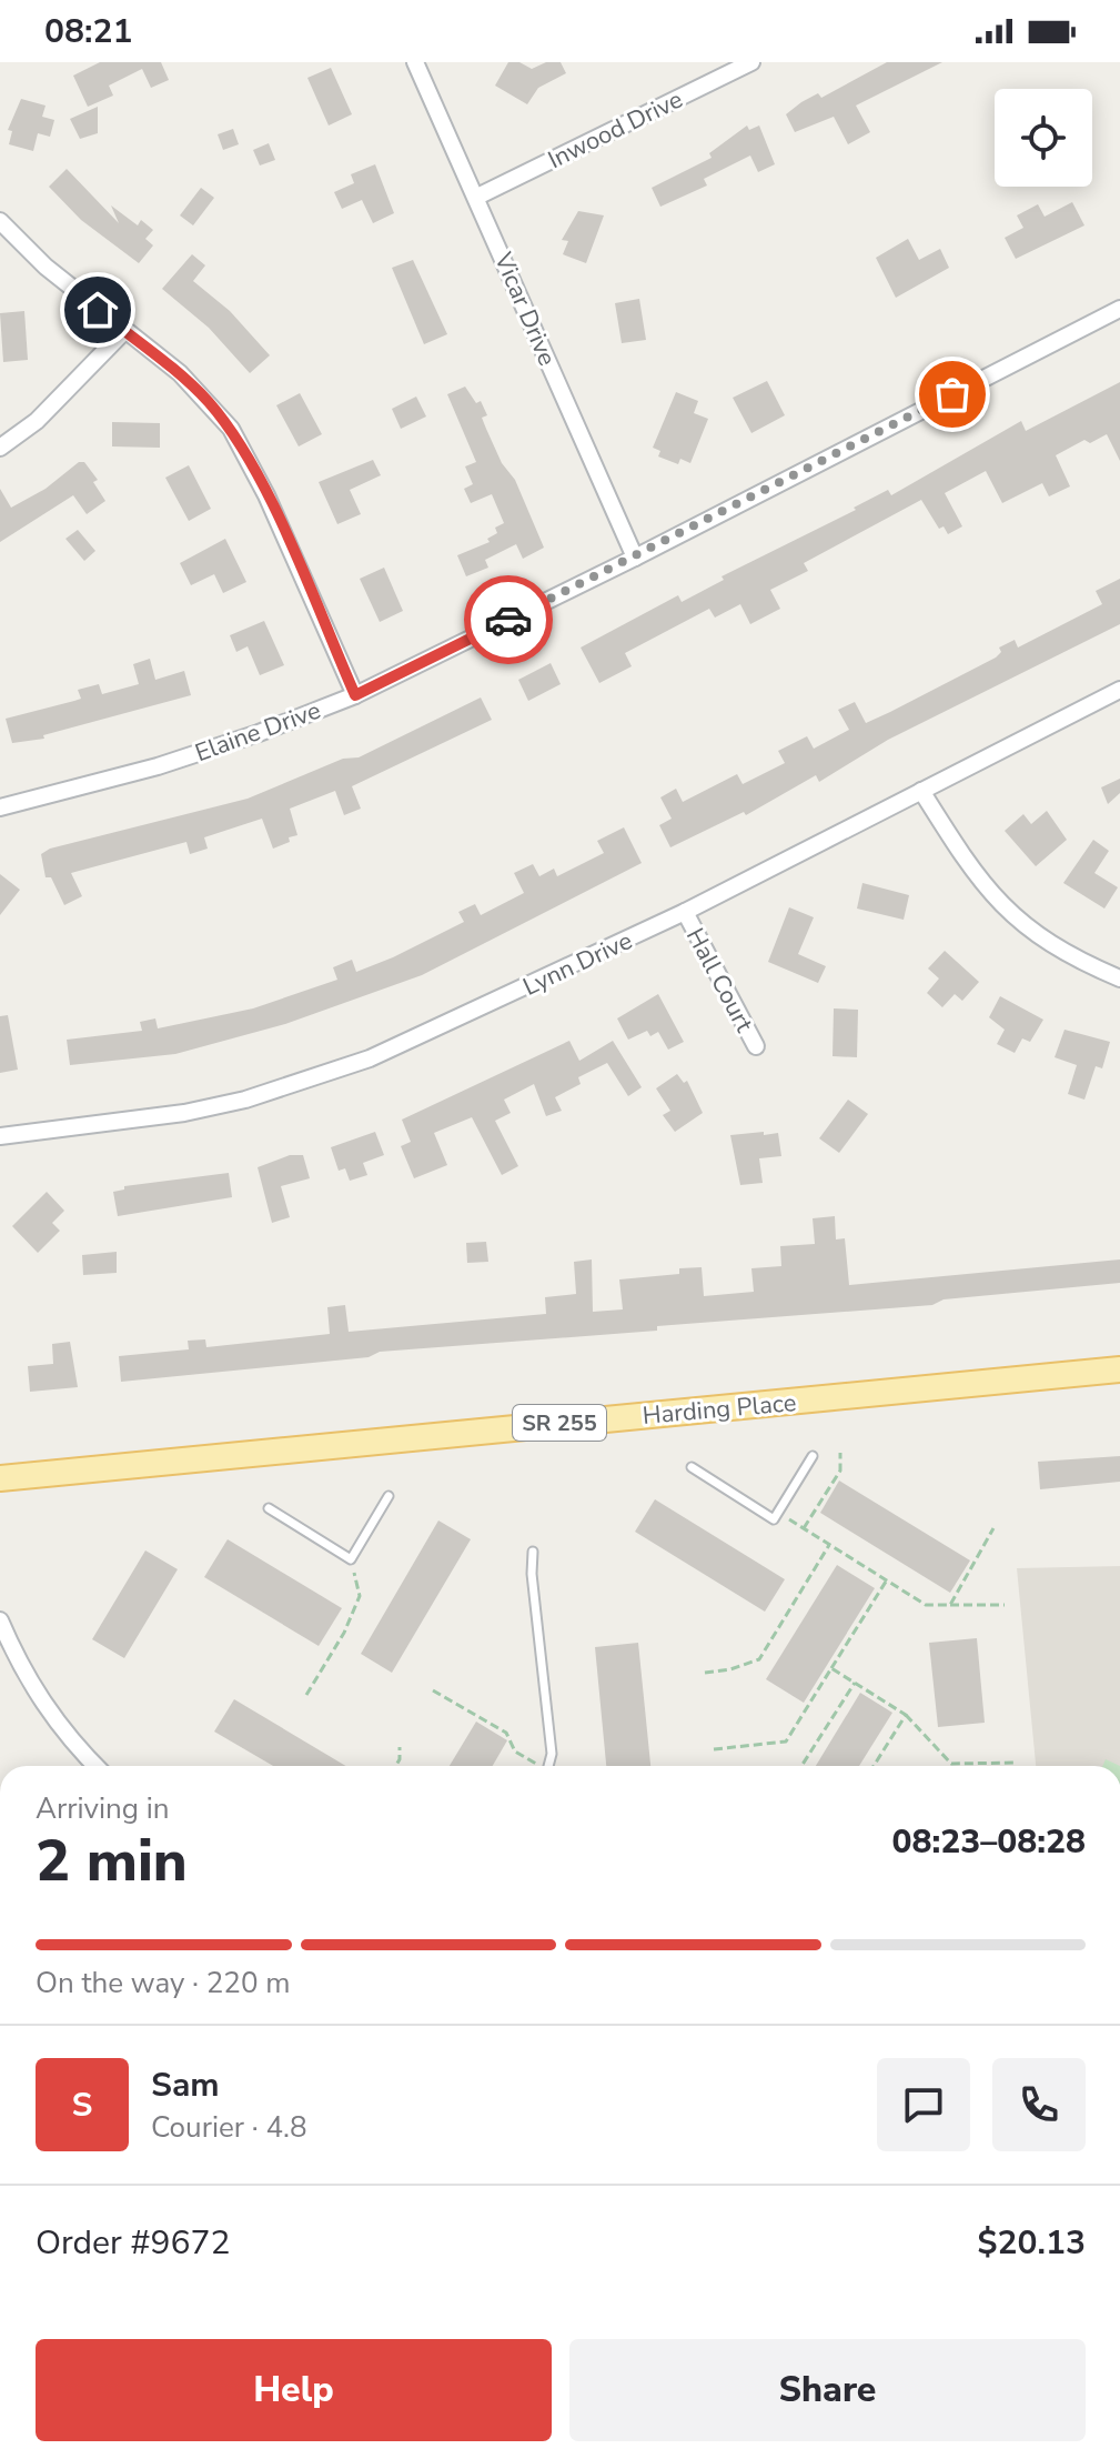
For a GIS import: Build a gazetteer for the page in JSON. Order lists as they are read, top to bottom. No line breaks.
{"streets":{"main road":["Harding Place","SR 255"],"street":["Inwood Drive","Vicar Drive","Elaine Drive","Lynn Drive","Hall Court"]},"crossings":[["Inwood Drive","Vicar Drive"],["Vicar Drive","Elaine Drive"],["Lynn Drive","Hall Court"]],"page":{"status":"08:21","heading":["2 min","Arriving in","08:23–08:28"],"panel":["Sam","Courier · 4.8","Order #9672","$20.13"],"bar":"On the way · 220 m","round":"S","buttons":["Help","Share"]}}
